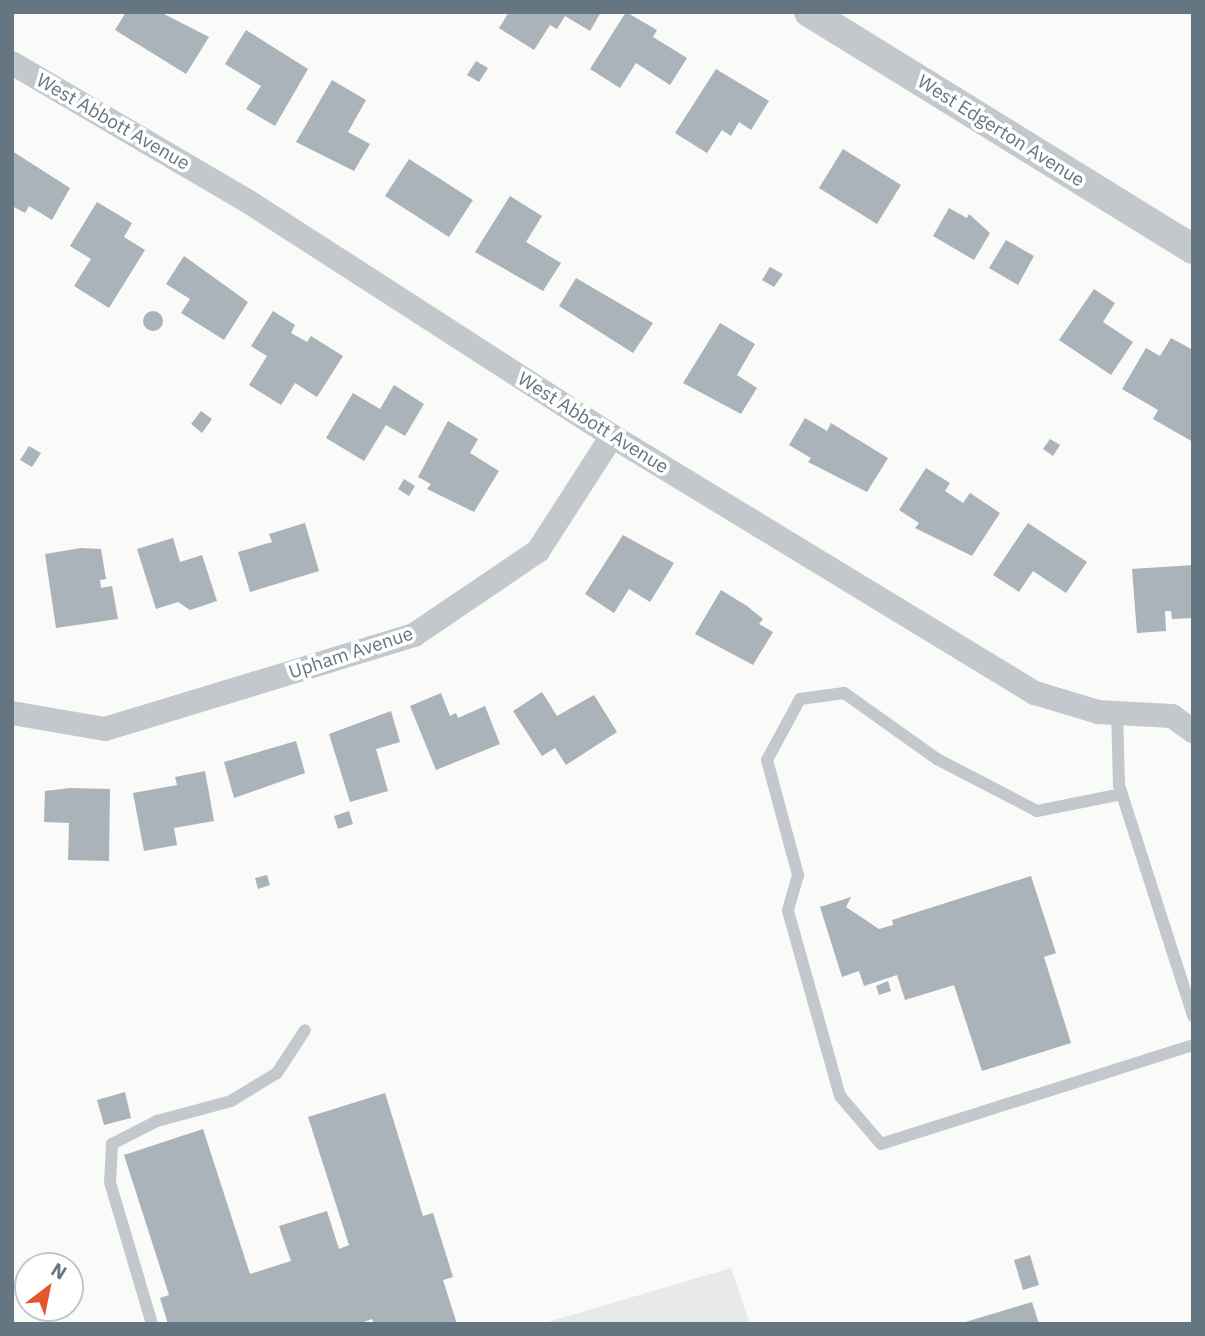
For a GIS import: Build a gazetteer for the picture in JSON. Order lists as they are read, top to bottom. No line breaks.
{"streets":{"street":["West Abbott Avenue","West Edgerton Avenue","Upham Avenue"]},"crossings":[["West Abbott Avenue","Upham Avenue"]],"north":"top right"}
